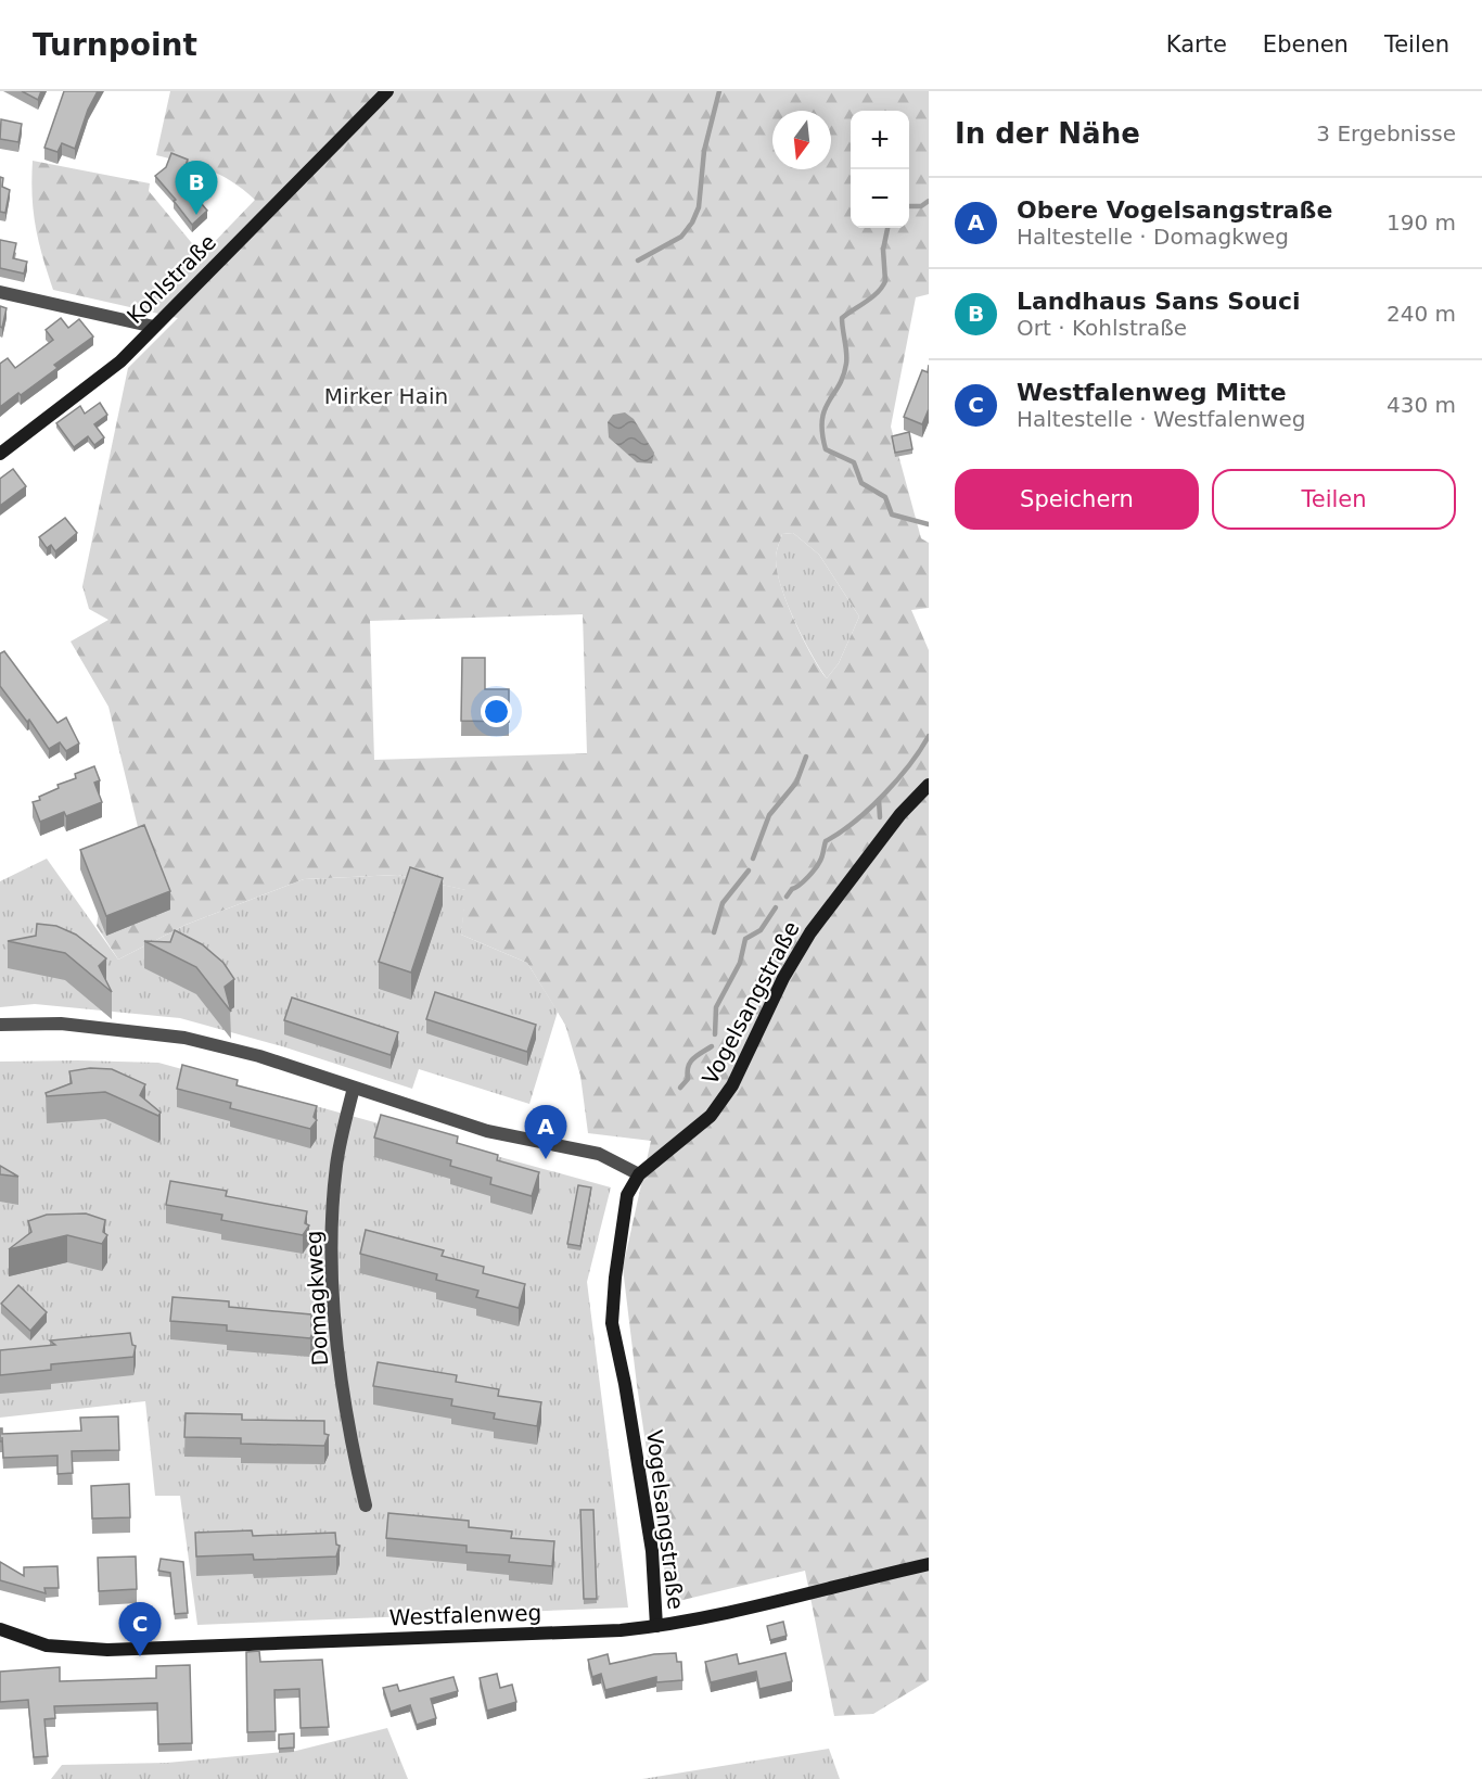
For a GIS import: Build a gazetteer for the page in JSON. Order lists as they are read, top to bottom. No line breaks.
{"streets":{"street":["Kohlstraße","Vogelsangstraße","Domagkweg","Westfalenweg"]},"crossings":[["Vogelsangstraße","Westfalenweg"]],"parks":["Mirker Hain"],"north":"bottom","page":{"header":"Turnpoint","nav":["Karte","Ebenen","Teilen"],"heading":["In der Nähe","3 Ergebnisse"],"map_buttons":["+","−"],"pins":["B","A","C"],"list":[{"mark":"A","name":"Obere Vogelsangstraße","note":"Haltestelle · Domagkweg","value":"190 m"},{"mark":"B","name":"Landhaus Sans Souci","note":"Ort · Kohlstraße","value":"240 m"},{"mark":"C","name":"Westfalenweg Mitte","note":"Haltestelle · Westfalenweg","value":"430 m"}],"buttons":["Speichern","Teilen"]}}
